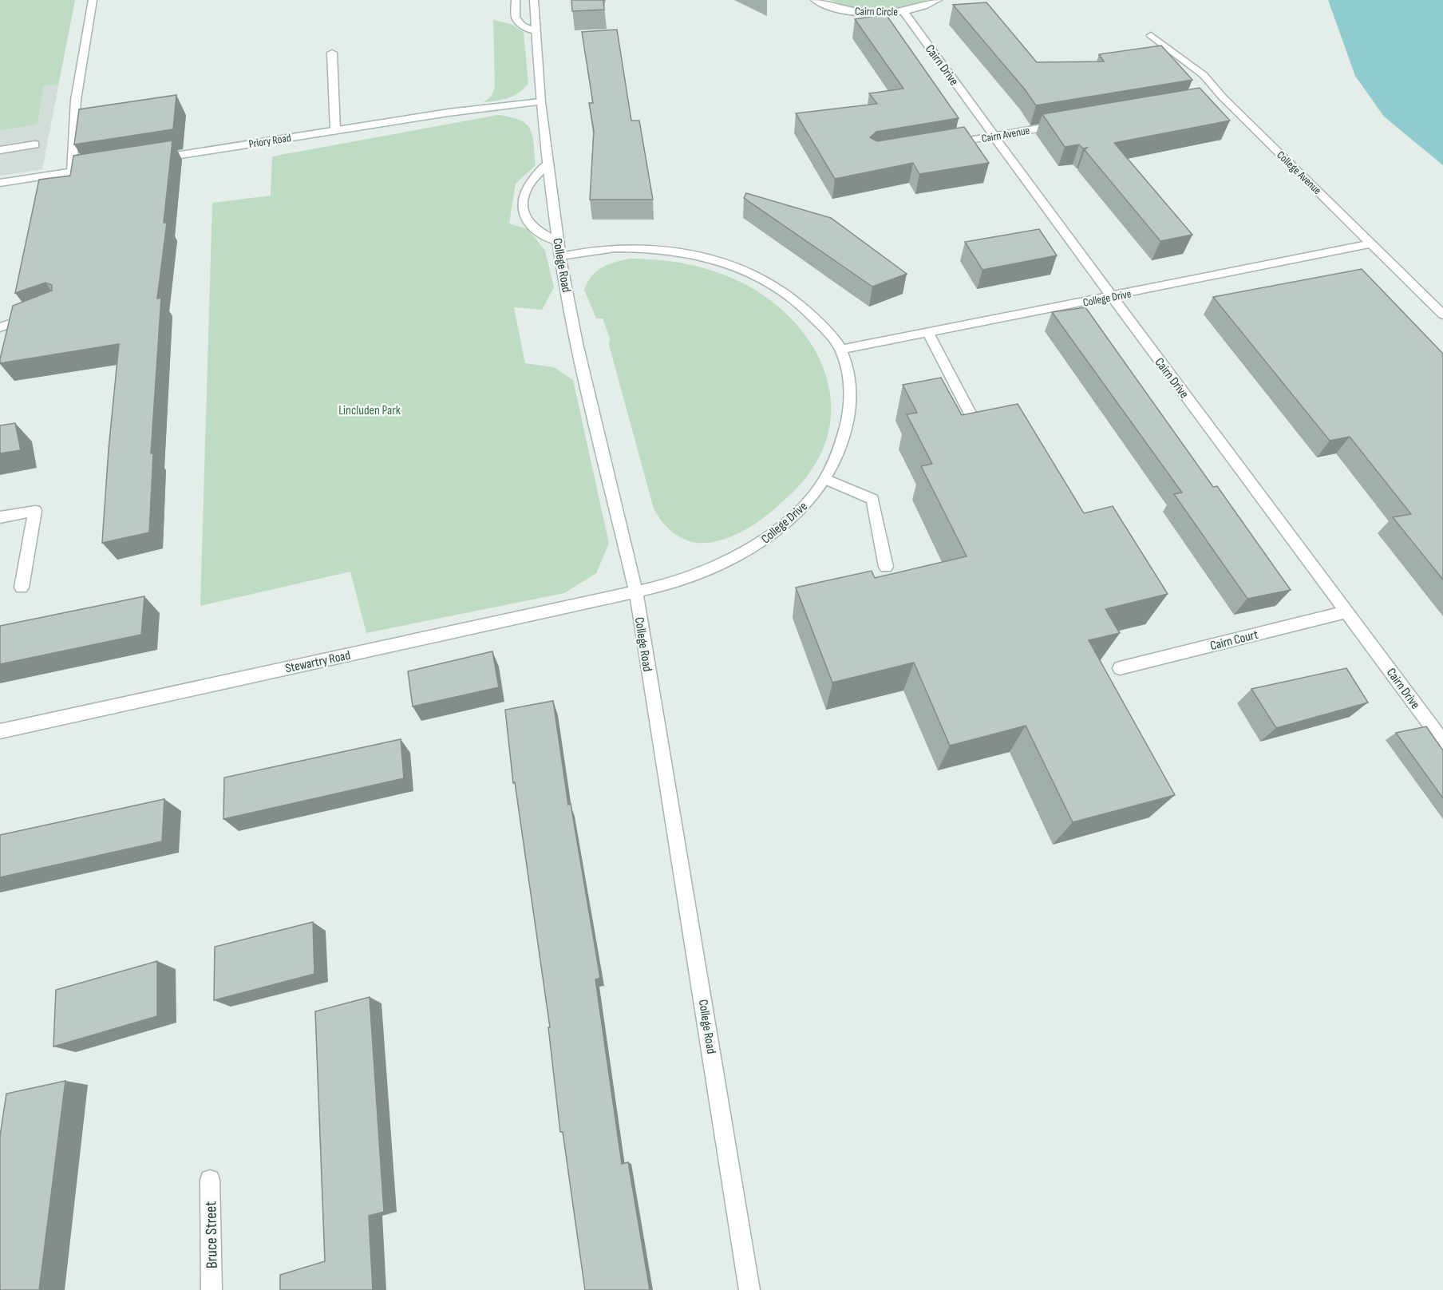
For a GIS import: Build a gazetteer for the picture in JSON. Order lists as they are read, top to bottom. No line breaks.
{"streets":{"street":["Cairn Circle","Cairn Drive","Cairn Avenue","Priory Road","College Avenue","College Road","College Drive","Cairn Court","Stewartry Road","Bruce Street"]},"crossings":[["Cairn Circle","Cairn Drive"],["Cairn Drive","Cairn Avenue"],["Cairn Drive","College Drive"],["Cairn Drive","Cairn Court"],["Priory Road","College Road"],["College Avenue","College Drive"],["College Road","College Drive"],["College Road","Stewartry Road"],["College Drive","Stewartry Road"]],"parks":["Lincluden Park"]}
